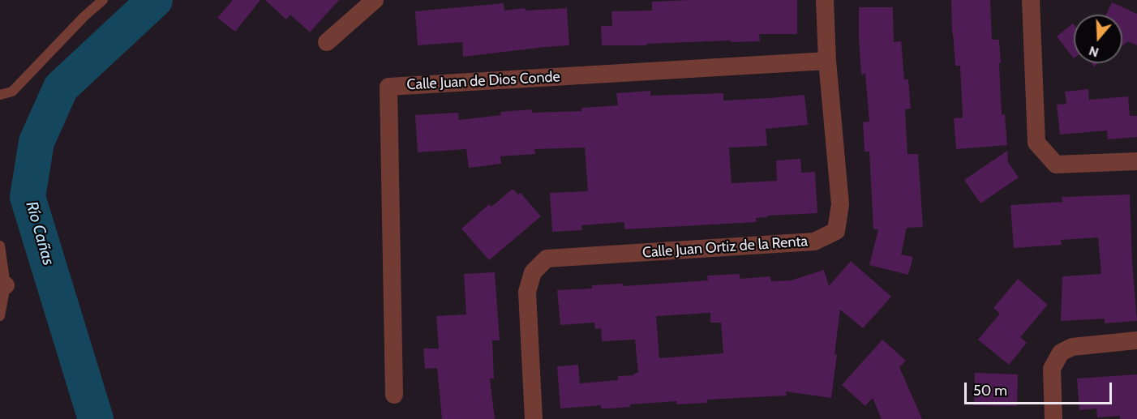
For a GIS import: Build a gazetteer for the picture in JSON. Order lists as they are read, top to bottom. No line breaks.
{"streets":{"street":["Calle Juan de Dios Conde","Calle Juan Ortiz de la Renta"]},"crossings":[["Calle Juan de Dios Conde","Calle Juan Ortiz de la Renta"]],"water":["Río Cañas"],"scale_bar":"50 m","north":"bottom"}
